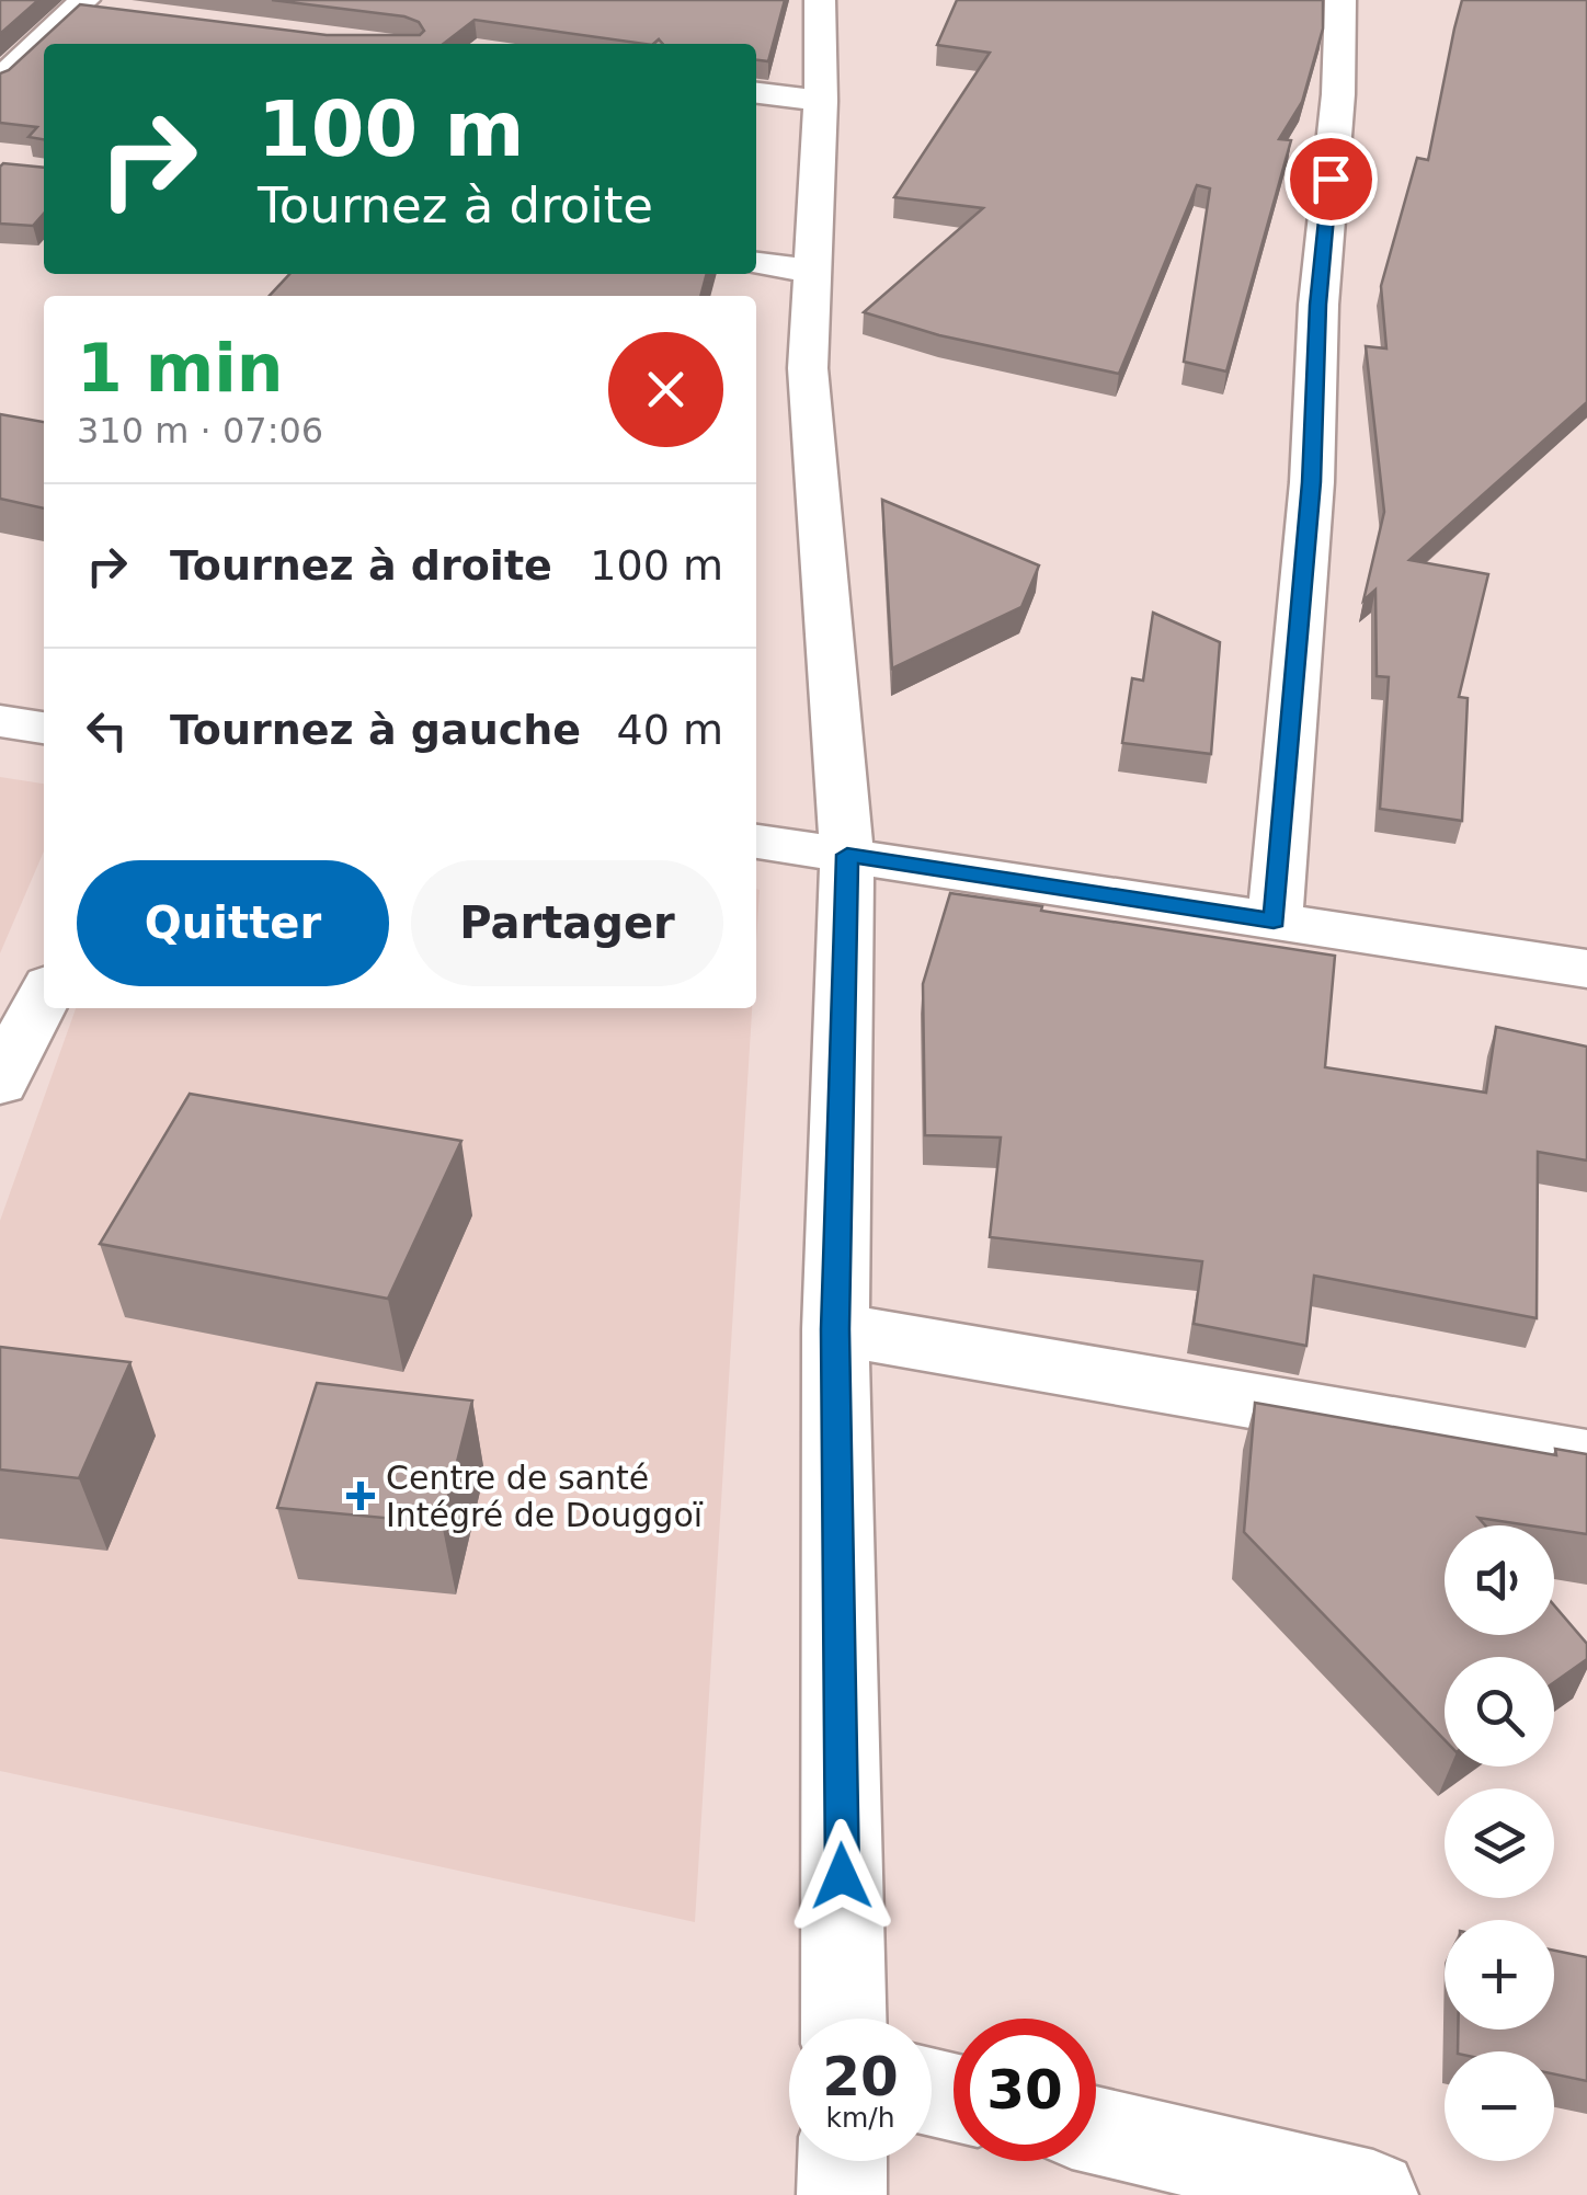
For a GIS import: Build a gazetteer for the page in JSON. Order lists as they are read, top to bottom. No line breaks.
{"places":{"health":["Centre de santé Intégré de Douggoï"]},"page":{"turn":["100 m","Tournez à droite"],"heading":["1 min","310 m · 07:06"],"list":[{"name":"Tournez à droite","value":"100 m"},{"name":"Tournez à gauche","value":"40 m"}],"buttons":["Quitter","Partager"],"map_buttons":["+","−"],"speed":"20 km/h","limit":"30"}}
